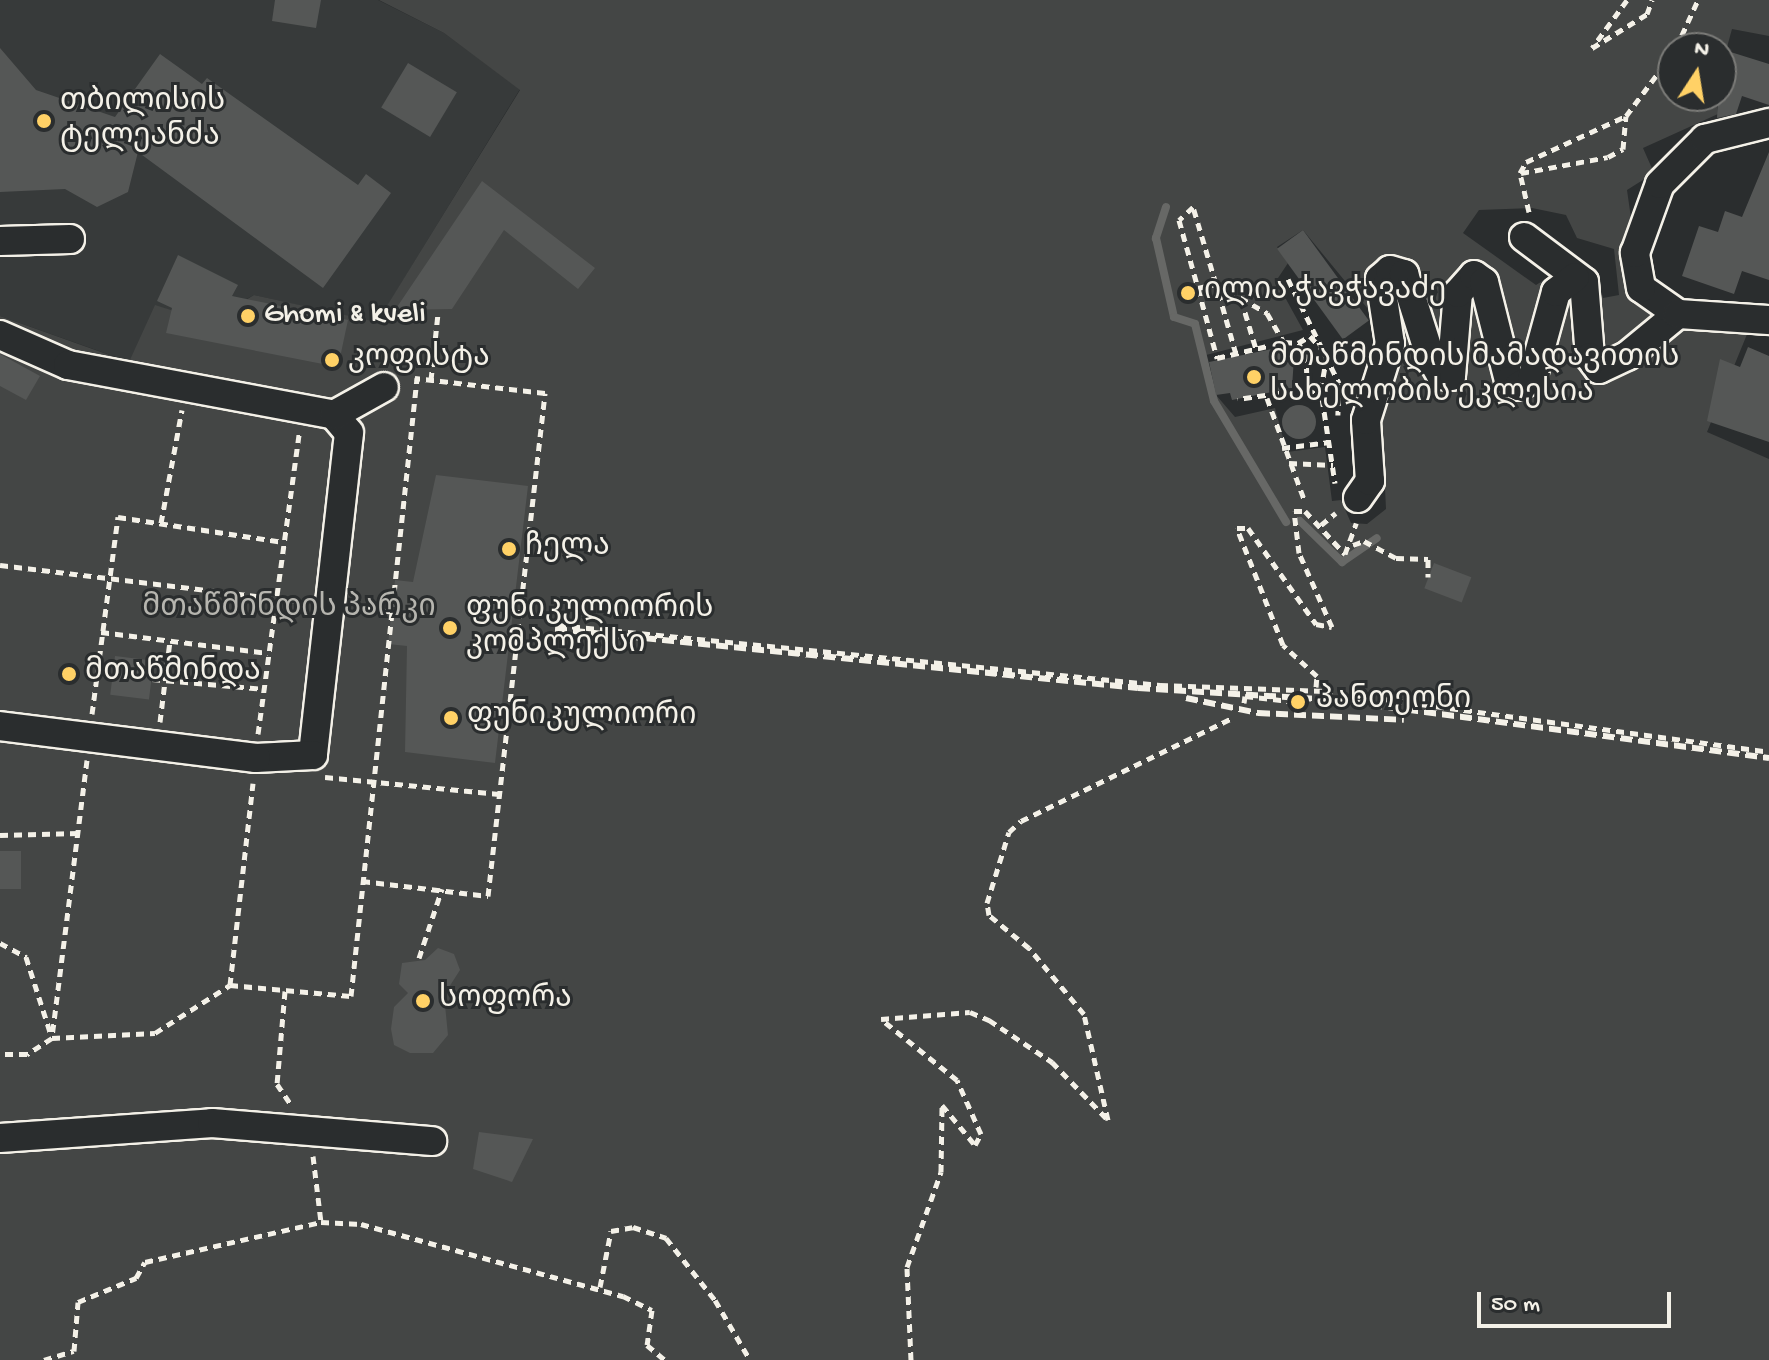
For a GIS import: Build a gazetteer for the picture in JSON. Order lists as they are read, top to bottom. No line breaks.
{"parks":["მთაწმინდის პარკი"],"places":["თბილისის ტელეანძა","ილია ჭავჭავაძე","Ghomi & kveli","კოფისტა","მთაწმინდის მამადავითის სახელობის ეკლესია","ჩელა","ფუნიკულიორის კომპლექსი","მთაწმინდა","პანთეონი","ფუნიკულიორი","სოფორა"],"scale_bar":"50 m","north":"top"}
